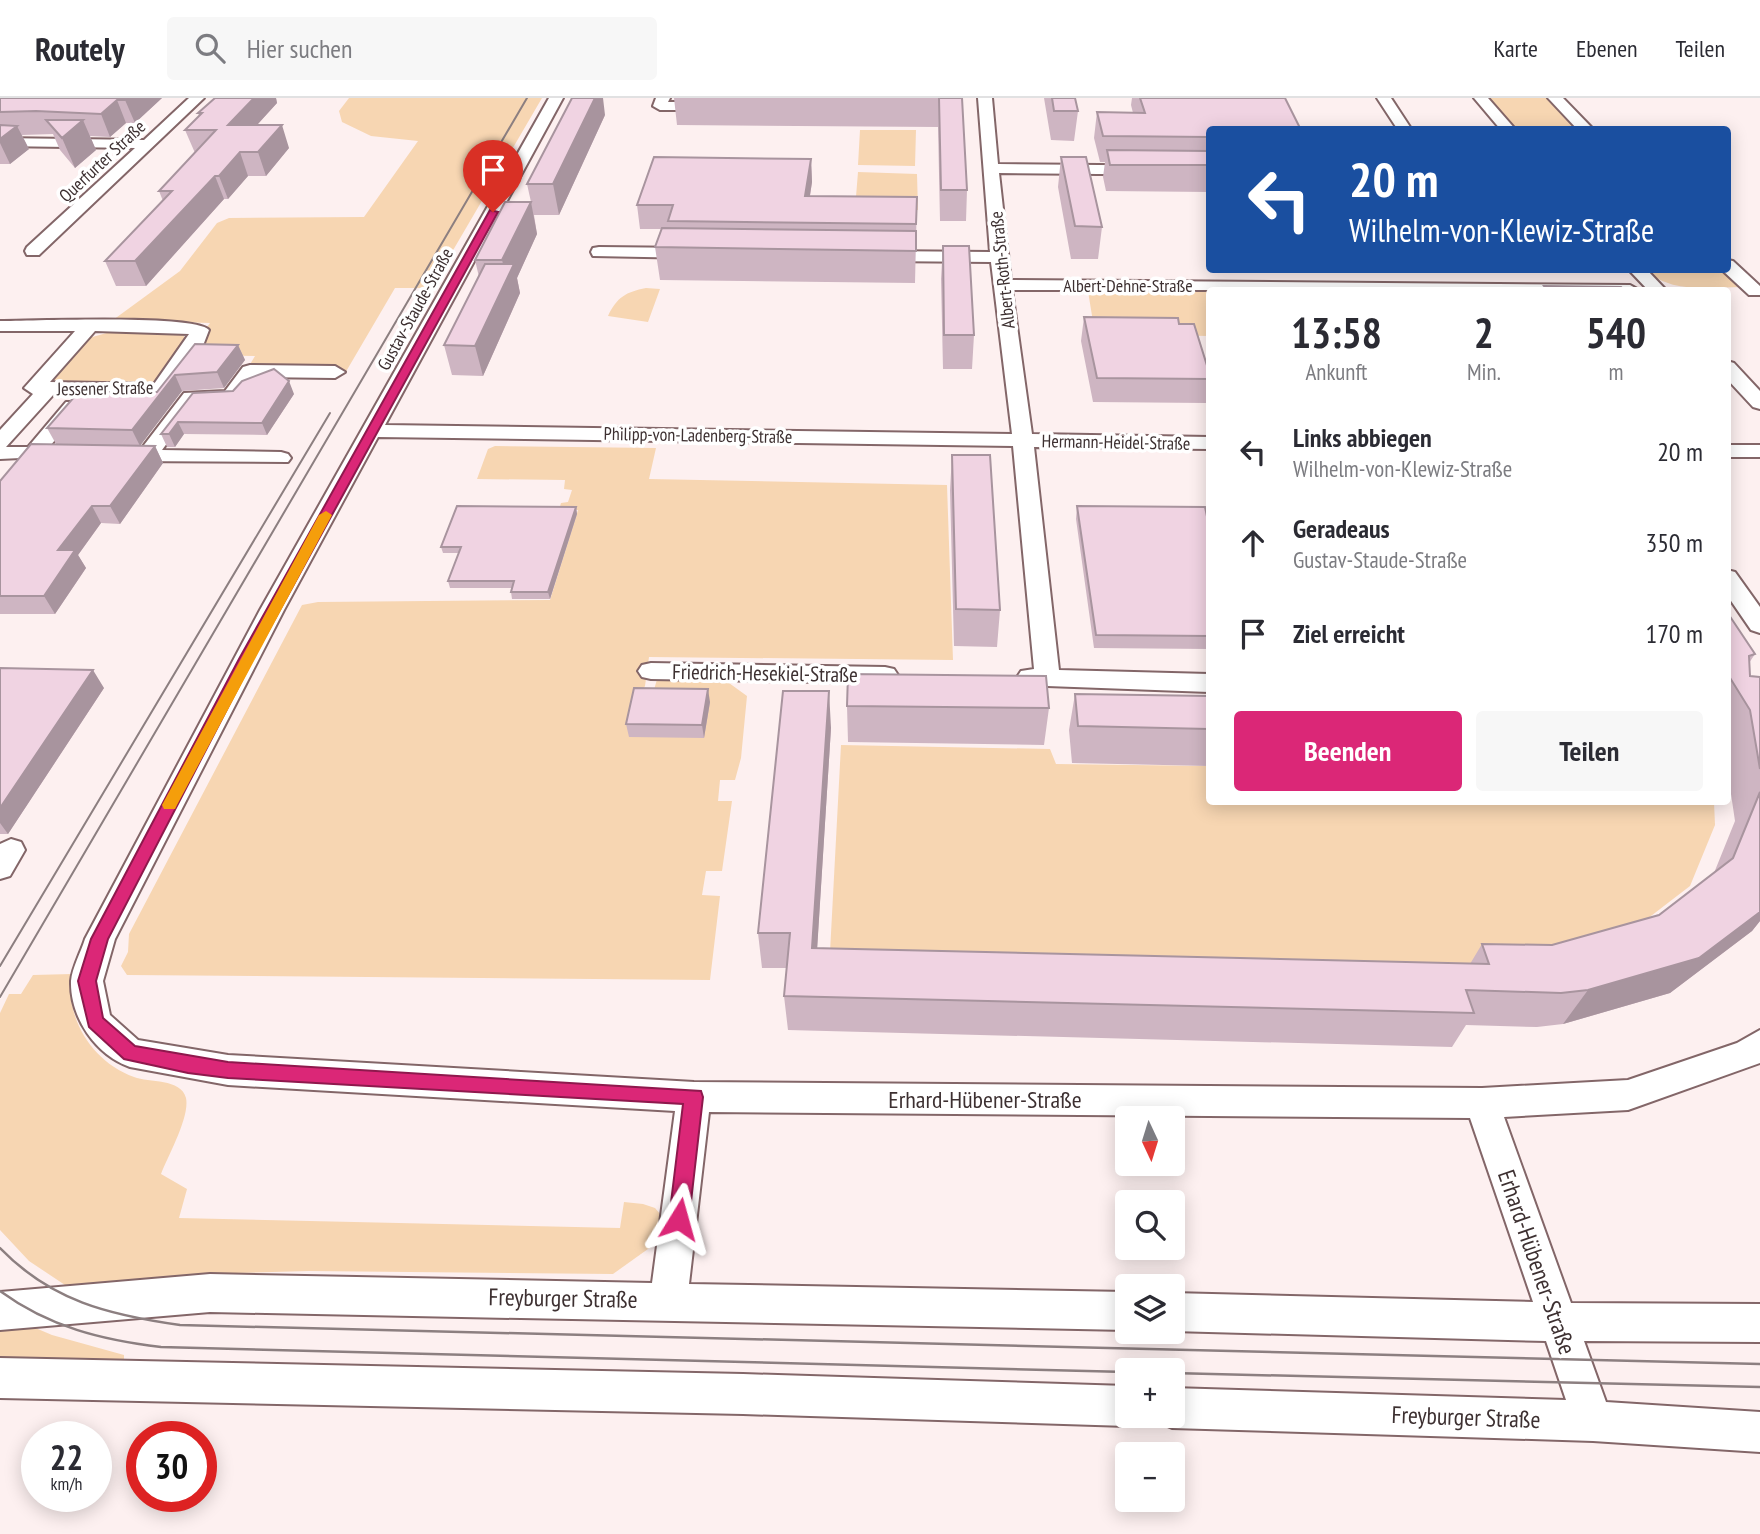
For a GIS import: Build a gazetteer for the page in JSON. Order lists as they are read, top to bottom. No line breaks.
{"streets":{"street":["Querfurter Straße","Albert-Roth-Straße","Albert-Dehne-Straße","Gustav-Staude-Straße","Jessener Straße","Philipp-von-Ladenberg-Straße","Hermann-Heidel-Straße","Friedrich-Hesekiel-Straße","Erhard-Hübener-Straße","Freyburger Straße"]},"crossings":[["Albert-Roth-Straße","Albert-Dehne-Straße"],["Albert-Roth-Straße","Philipp-von-Ladenberg-Straße"],["Albert-Roth-Straße","Hermann-Heidel-Straße"],["Gustav-Staude-Straße","Philipp-von-Ladenberg-Straße"],["Gustav-Staude-Straße","Erhard-Hübener-Straße"],["Philipp-von-Ladenberg-Straße","Hermann-Heidel-Straße"],["Erhard-Hübener-Straße","Freyburger Straße"]],"north":"bottom","page":{"header":"Routely","search":"Hier suchen","nav":["Karte","Ebenen","Teilen"],"turn":["20 m","Wilhelm-von-Klewiz-Straße"],"eta":["13:58","Ankunft","2","Min.","540","m"],"list":[{"name":"Links abbiegen","note":"Wilhelm-von-Klewiz-Straße","value":"20 m"},{"name":"Geradeaus","note":"Gustav-Staude-Straße","value":"350 m"},{"name":"Ziel erreicht","value":"170 m"}],"buttons":["Beenden","Teilen"],"map_buttons":["+","−"],"speed":"22 km/h","limit":"30"}}
